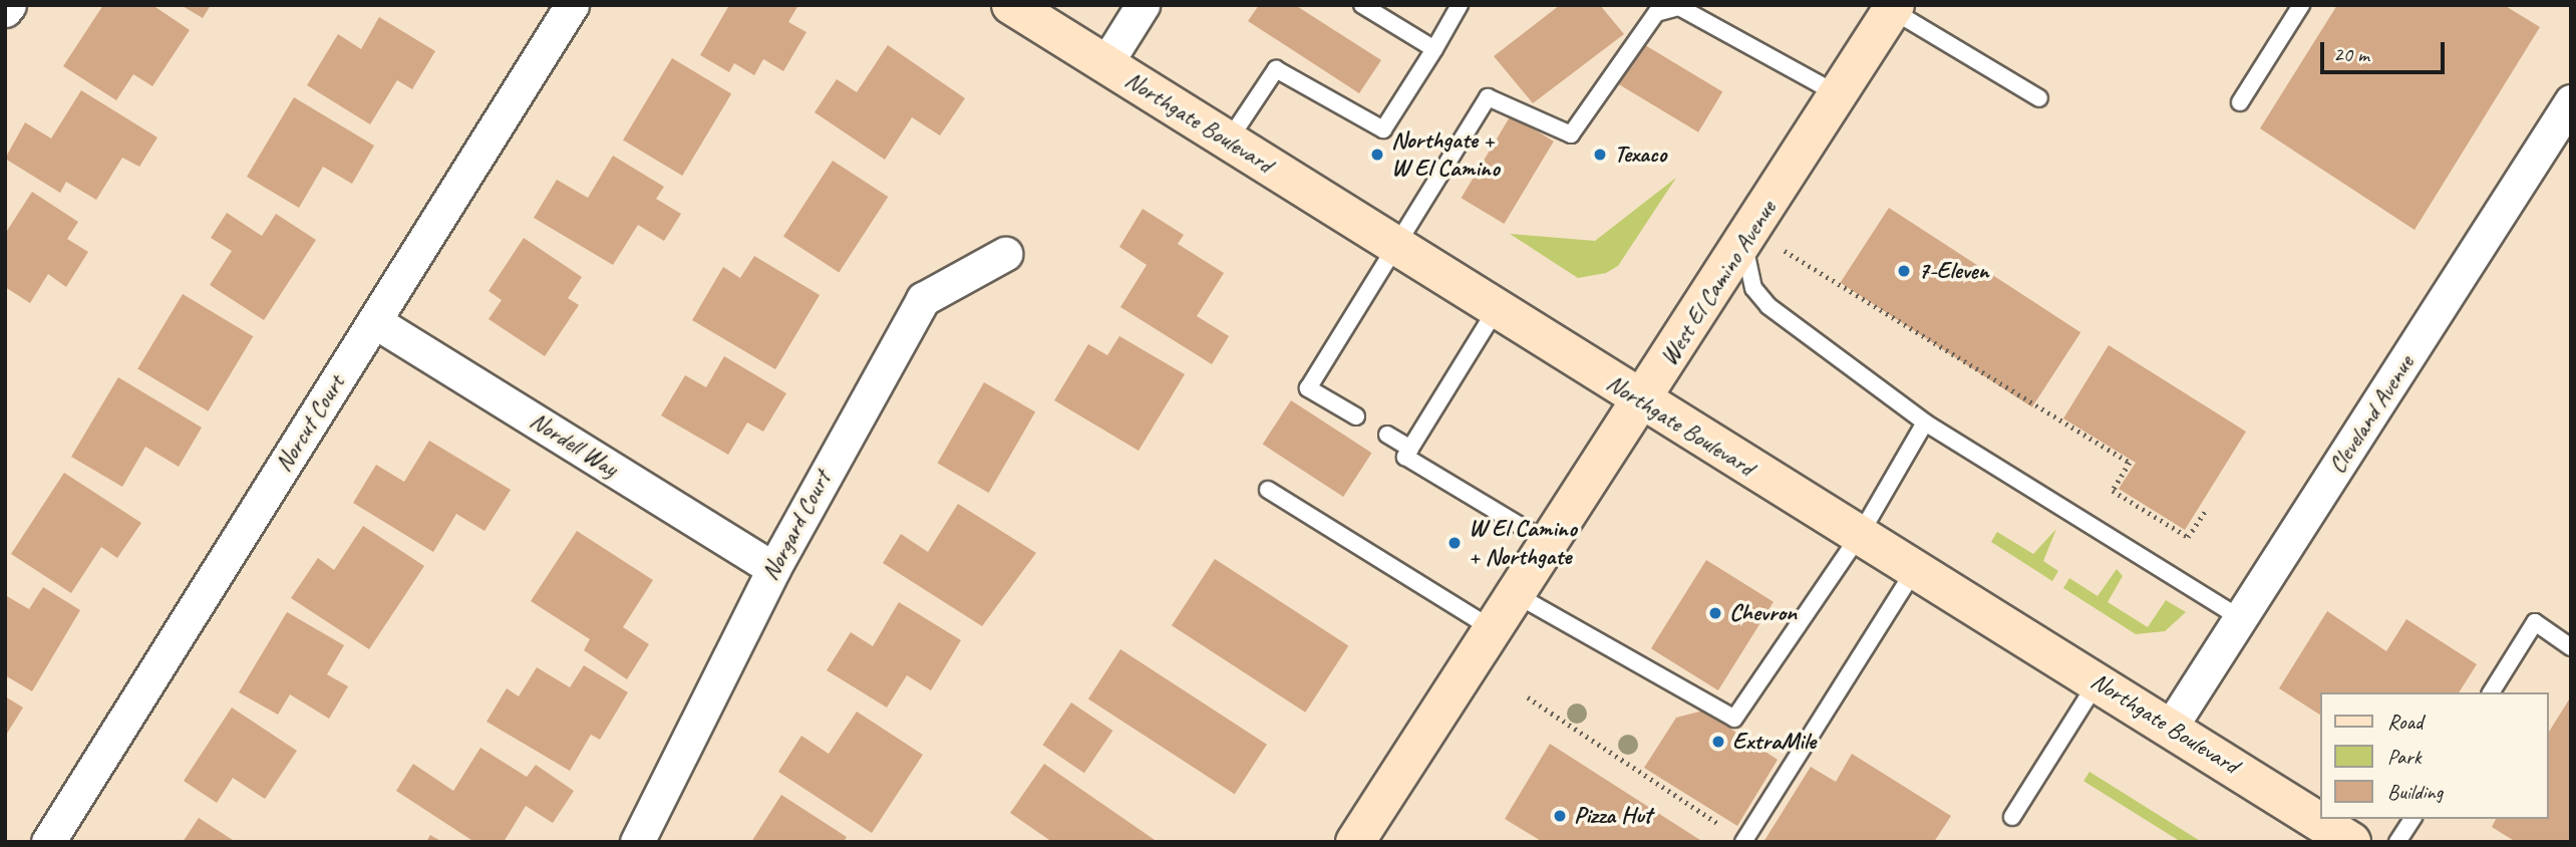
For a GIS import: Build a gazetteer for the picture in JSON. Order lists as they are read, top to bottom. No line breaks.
{"streets":{"main road":["Northgate Boulevard","West El Camino Avenue"],"street":["Cleveland Avenue","Norcut Court","Nordell Way","Norgard Court"]},"crossings":[["Northgate Boulevard","West El Camino Avenue"],["Northgate Boulevard","Cleveland Avenue"],["Norcut Court","Nordell Way"],["Nordell Way","Norgard Court"]],"places":["Northgate + W El Camino","Texaco","7-Eleven","W El Camino + Northgate","Chevron","ExtraMile","Pizza Hut"],"legend":["Road","Park","Building"],"scale_bar":"20 m"}
